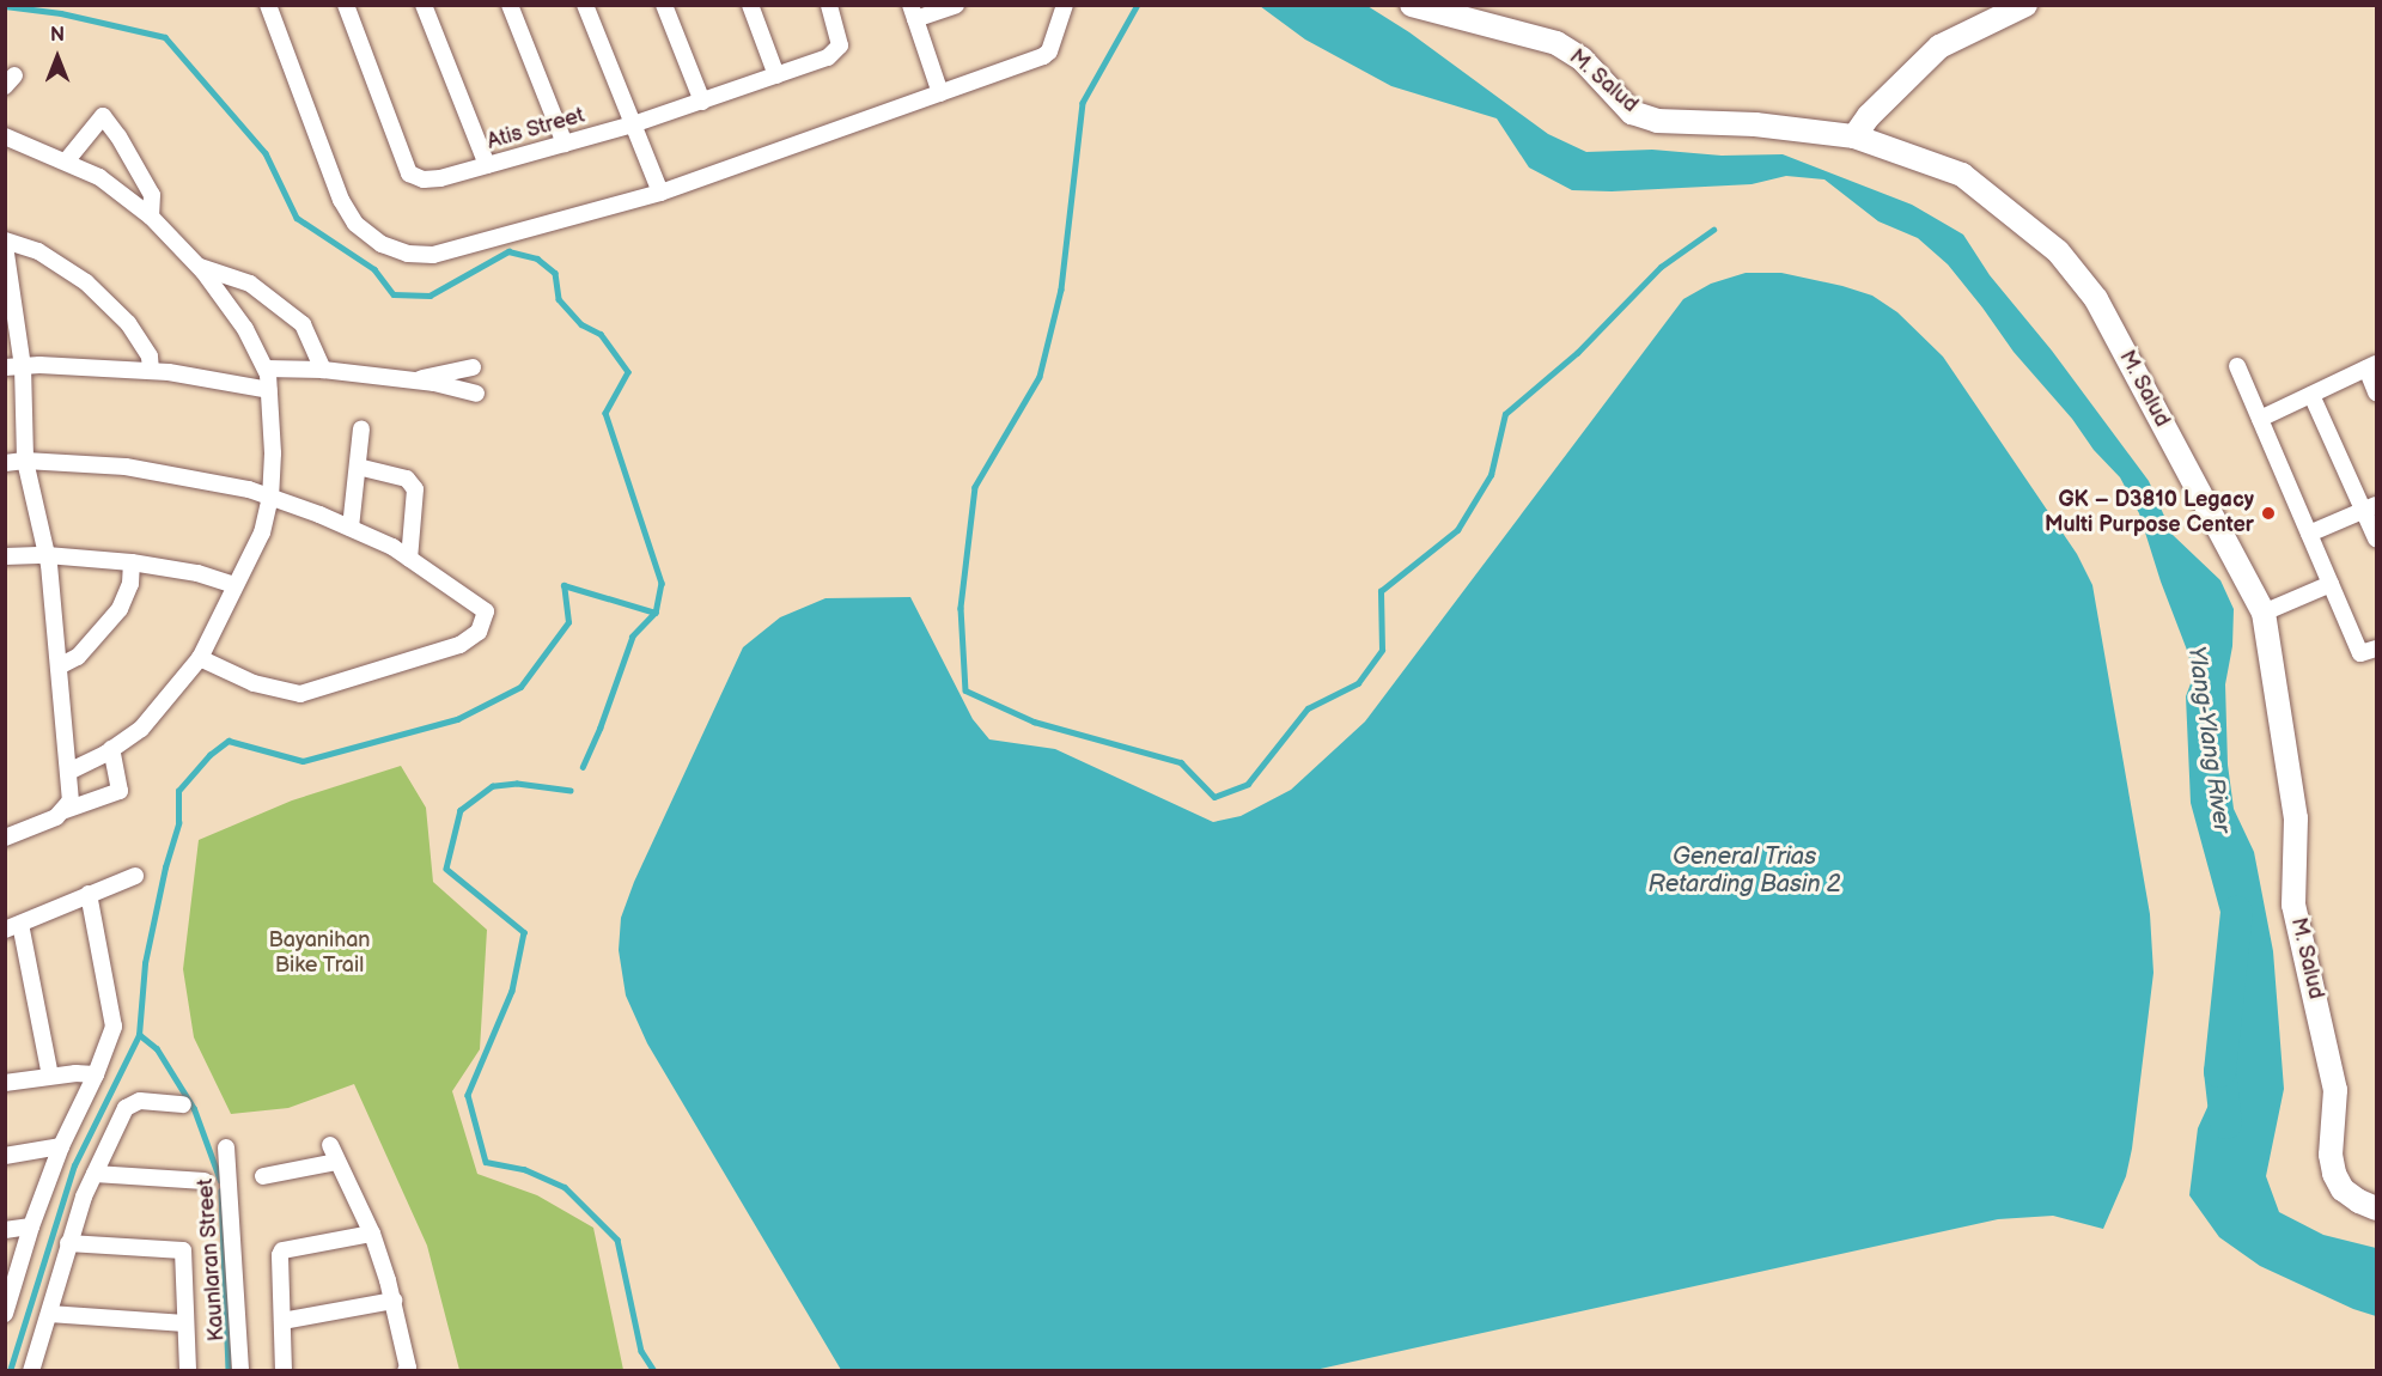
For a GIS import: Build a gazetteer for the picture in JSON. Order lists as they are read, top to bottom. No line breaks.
{"streets":{"street":["M. Salud","Atis Street","Kaunlaran Street"]},"water":["Ylang-Ylang River","General Trias Retarding Basin 2"],"parks":["Bayanihan Bike Trail"],"places":["GK – D3810 Legacy Multi Purpose Center"],"north":"top"}
